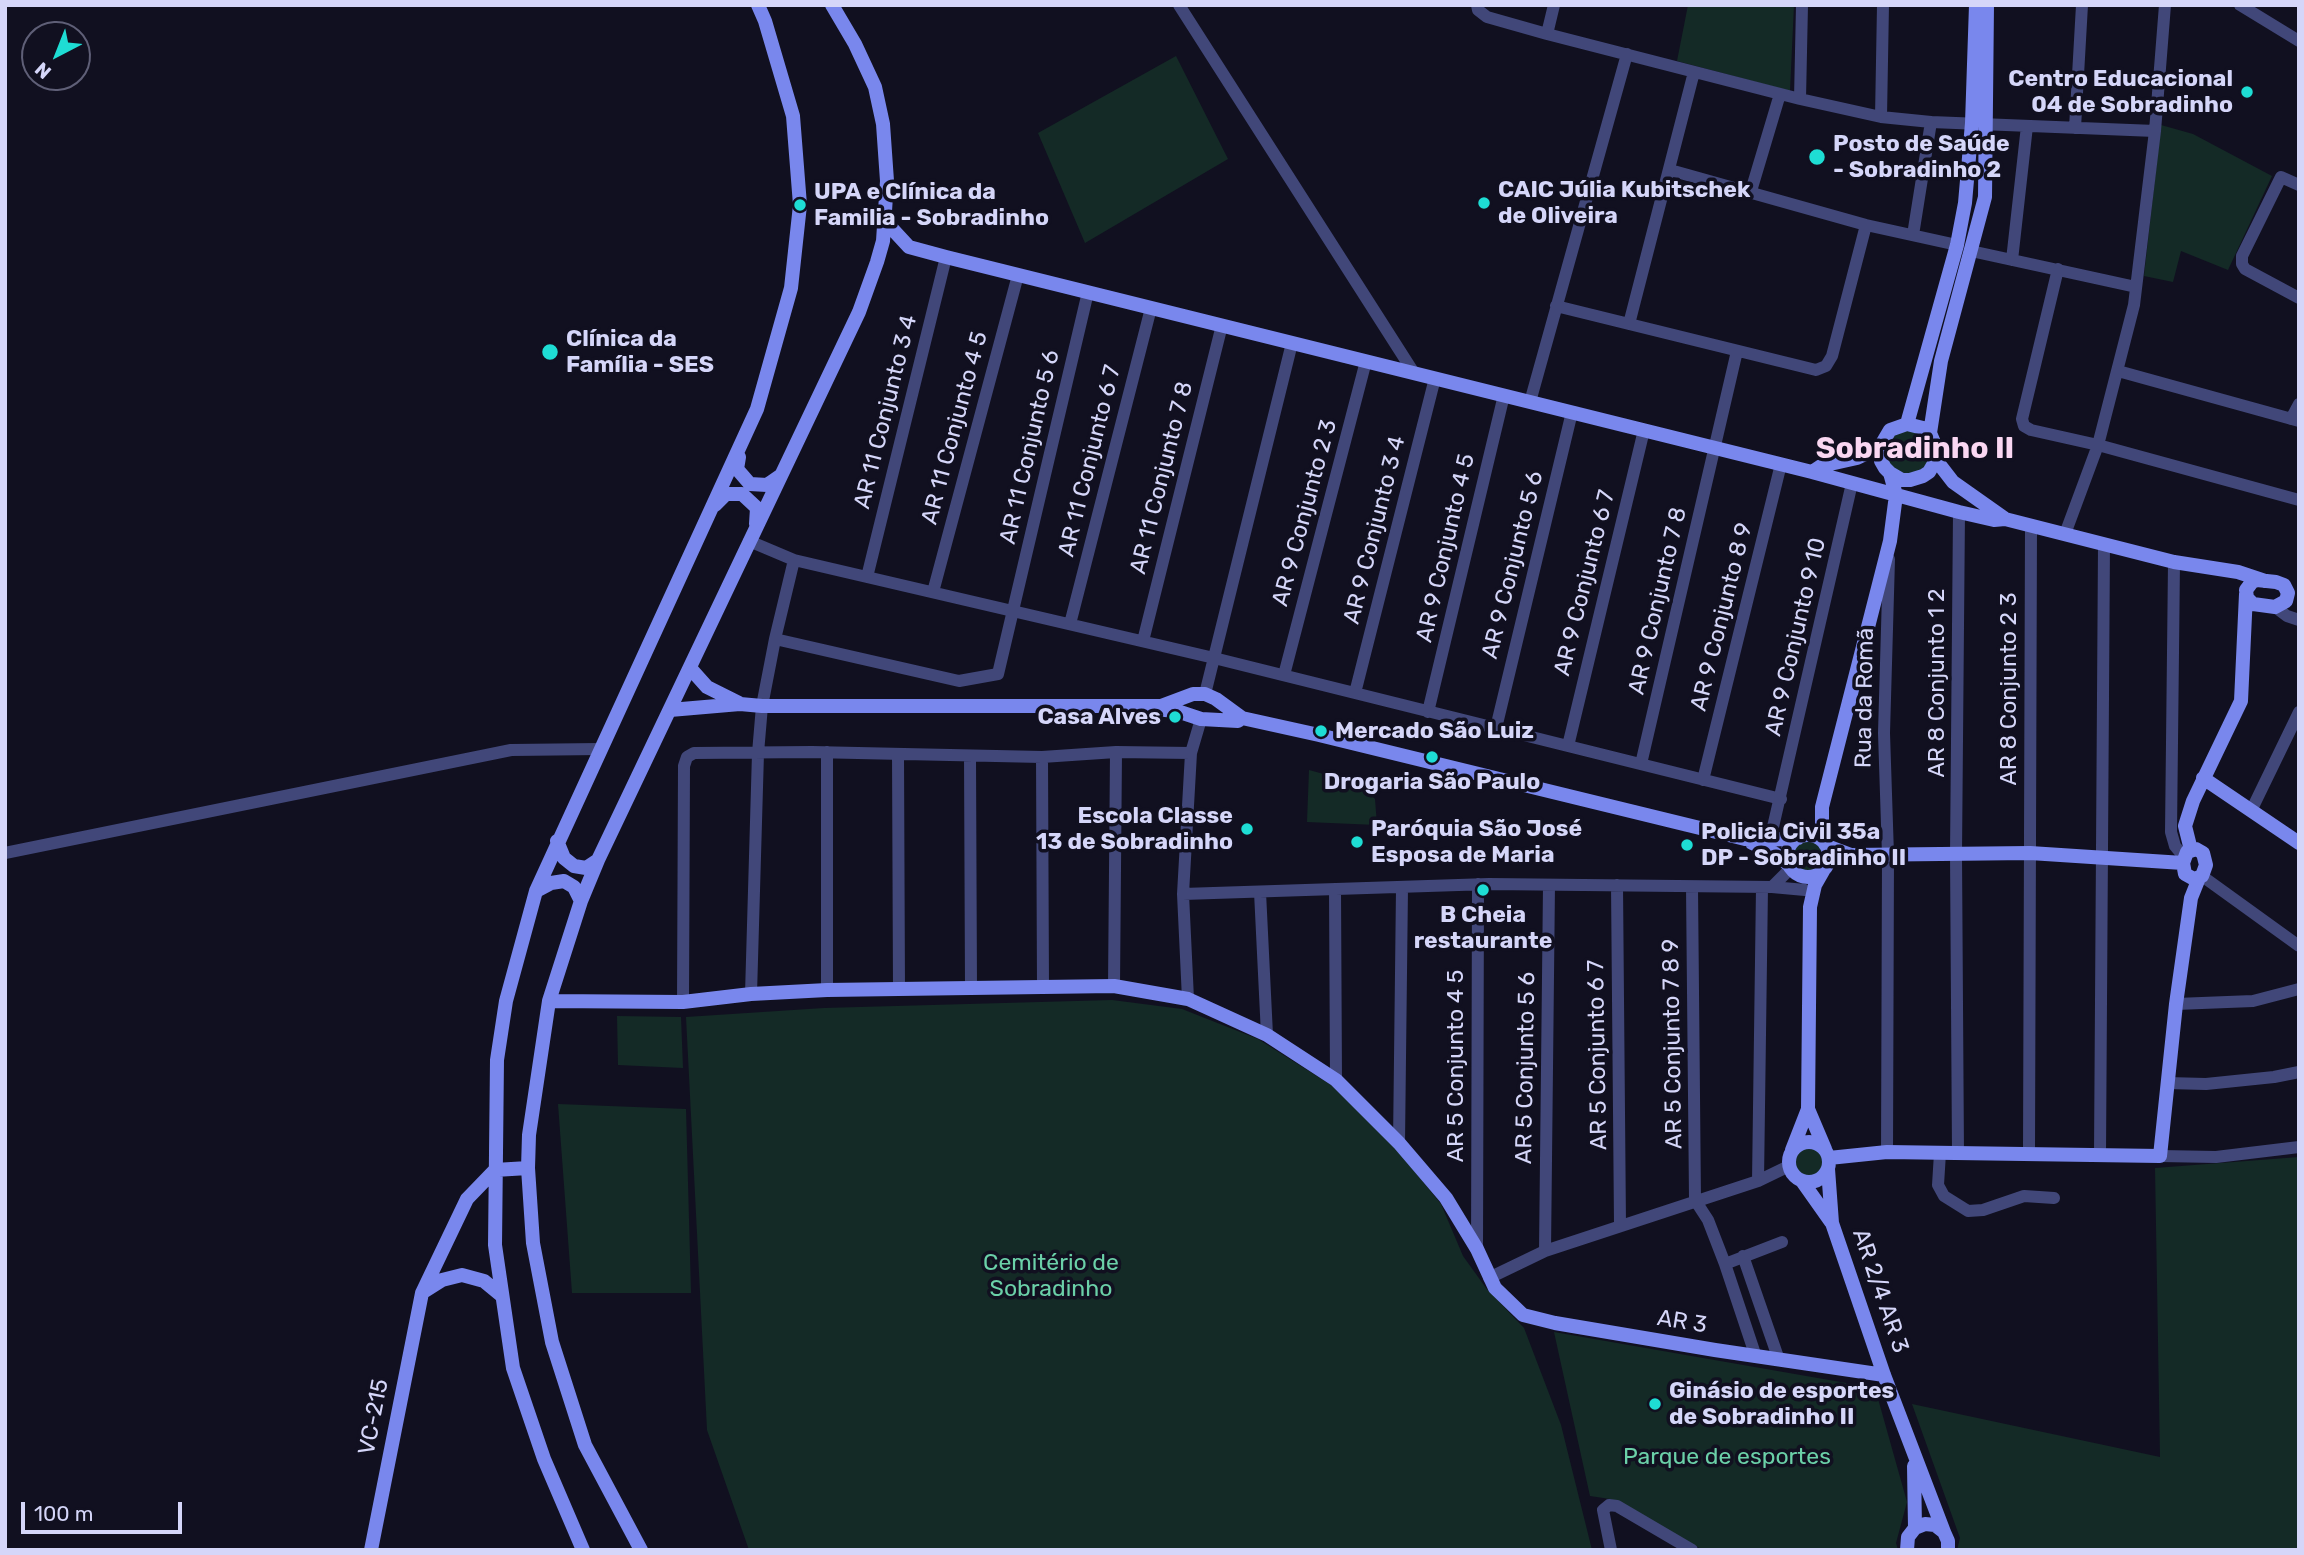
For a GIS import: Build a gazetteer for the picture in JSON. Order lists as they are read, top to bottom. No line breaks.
{"streets":{"street":["AR 11 Conjunto 3 4","AR 11 Conjunto 4 5","AR 11 Conjunto 5 6","AR 11 Conjunto 6 7","AR 11 Conjunto 7 8","AR 9 Conjunto 2 3","AR 9 Conjunto 3 4","AR 9 Conjunto 4 5","AR 9 Conjunto 5 6","AR 9 Conjunto 6 7","AR 9 Conjunto 7 8","AR 9 Conjunto 8 9","AR 9 Conjunto 9 10","AR 8 Conjunto 1 2","AR 8 Conjunto 2 3","Rua da Romã","AR 5 Conjunto 7 8 9","AR 5 Conjunto 6 7","AR 5 Conjunto 4 5","AR 5 Conjunto 5 6","AR 2/4 AR 3","AR 3","VC-215"]},"crossings":[["AR 5 Conjunto 4 5","AR 3"],["AR 2/4 AR 3","AR 3"]],"districts":["Sobradinho II"],"parks":["Cemitério de Sobradinho","Parque de esportes"],"places":["Centro Educacional 04 de Sobradinho","Posto de Saúde - Sobradinho 2","CAIC Júlia Kubitschek de Oliveira","UPA e Clínica da Familia - Sobradinho","Clínica da Família - SES","Casa Alves","Mercado São Luiz","Drogaria São Paulo","Escola Classe 13 de Sobradinho","Paróquia São José Esposa de Maria","Policia Civil 35a DP - Sobradinho II","B Cheia restaurante","Ginásio de esportes de Sobradinho II"],"scale_bar":"100 m","north":"bottom left"}
